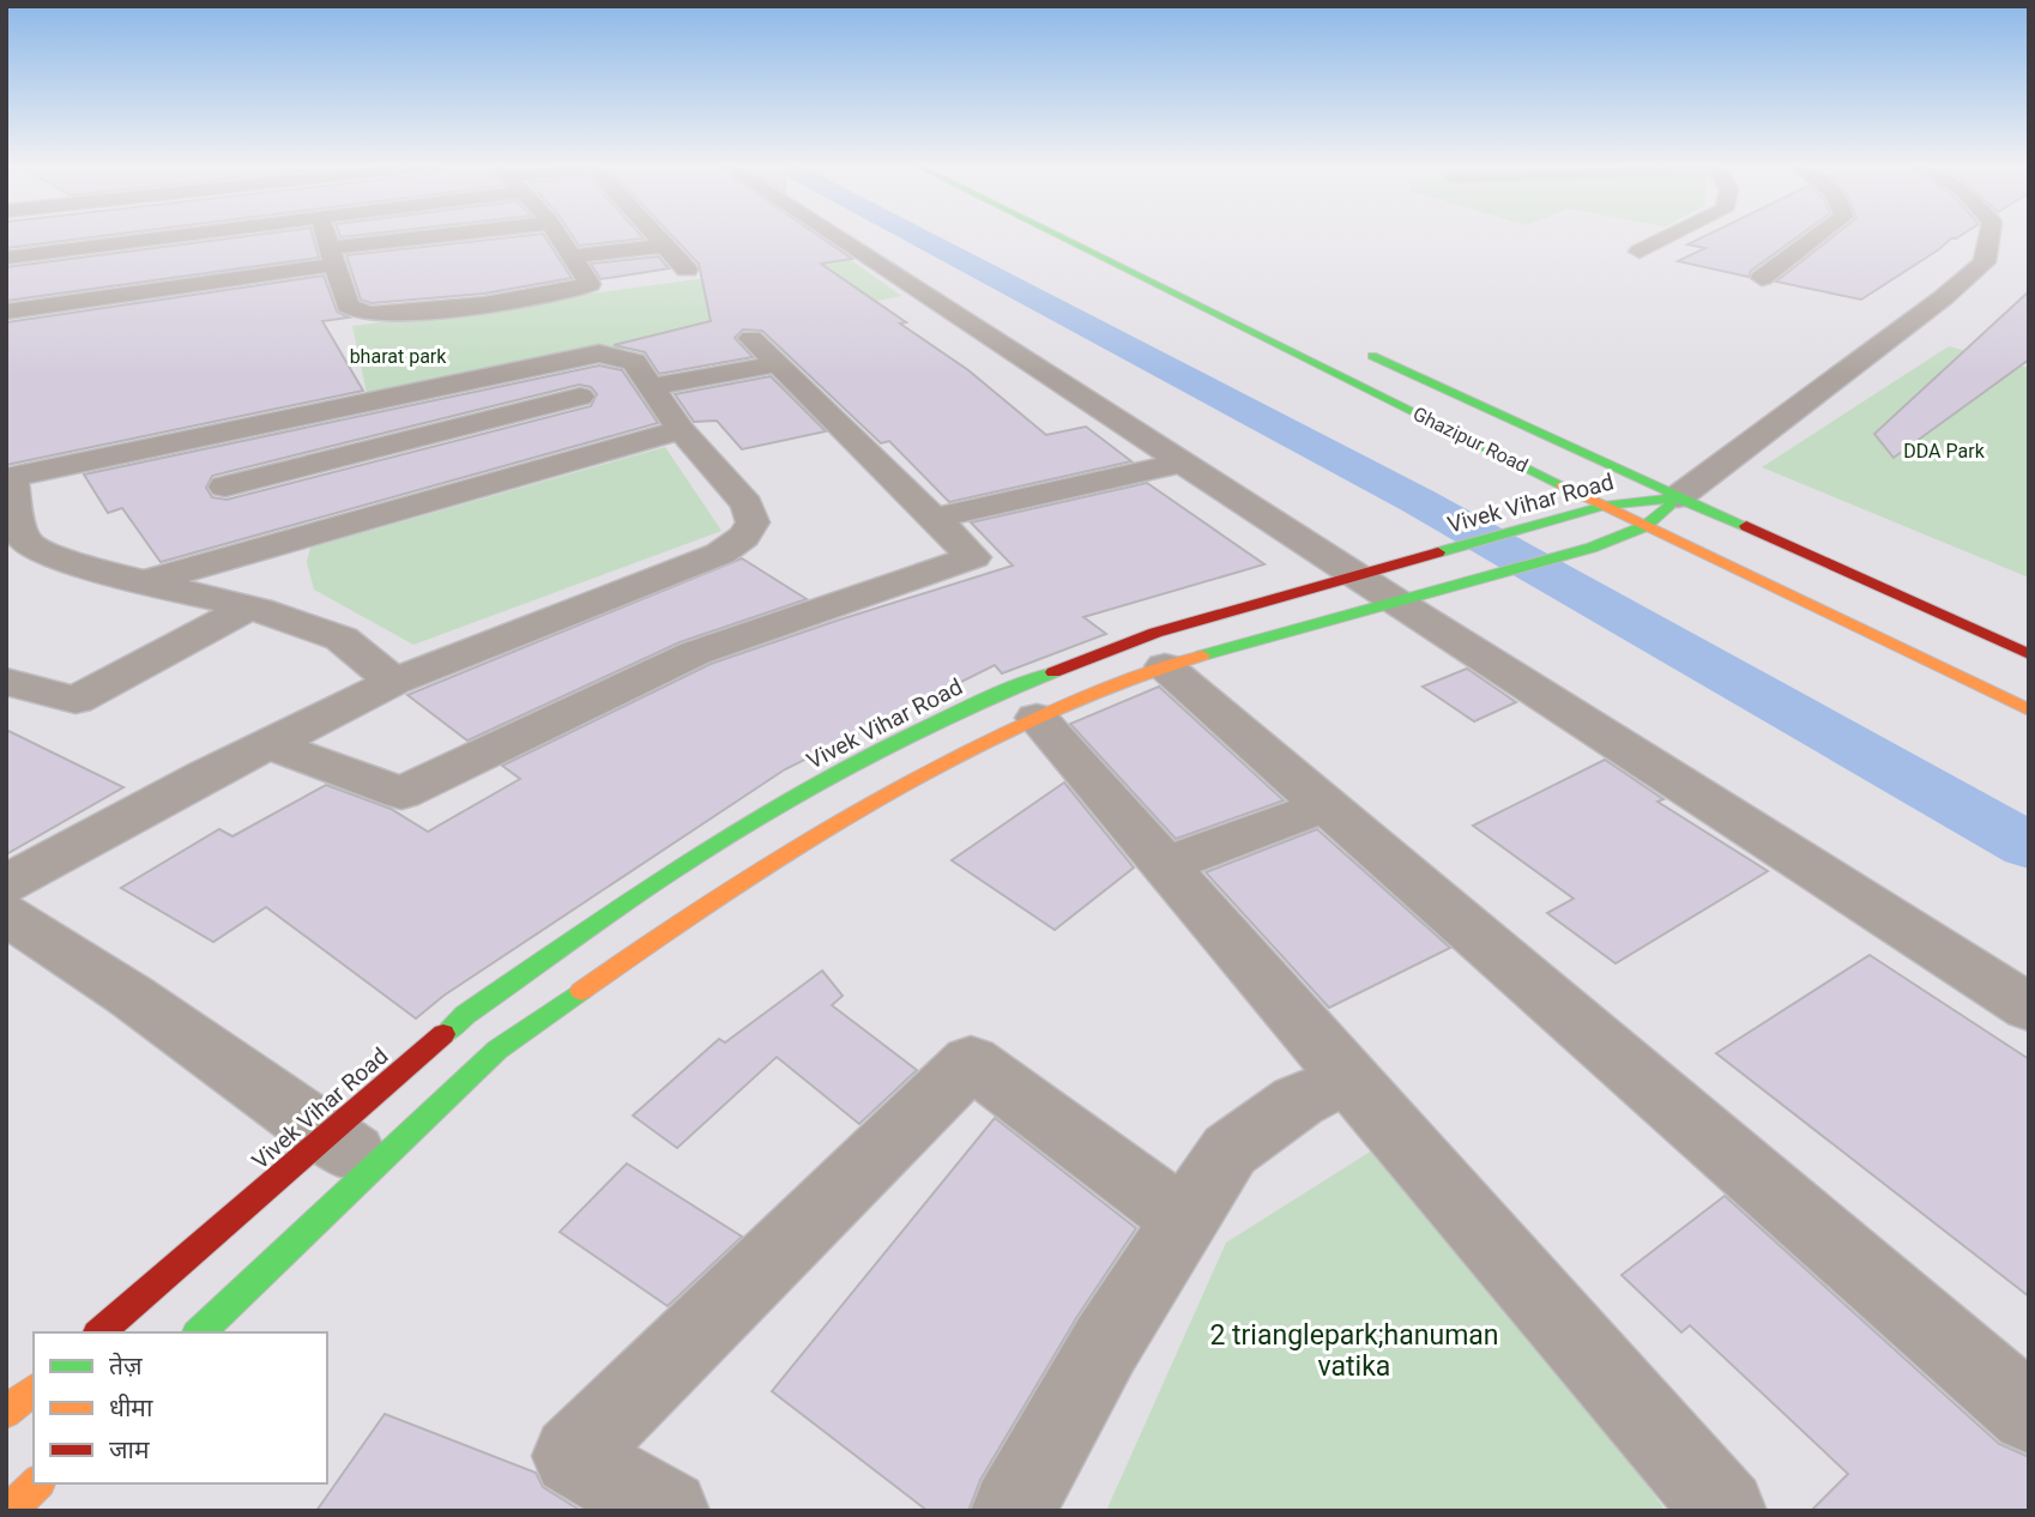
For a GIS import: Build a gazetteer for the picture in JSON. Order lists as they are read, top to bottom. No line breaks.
{"streets":{"main road":["Ghazipur Road","Vivek Vihar Road"]},"crossings":[["Ghazipur Road","Vivek Vihar Road"]],"parks":["bharat park","DDA Park","2 trianglepark;hanuman vatika"],"legend":["तेज़","धीमा","जाम"]}
